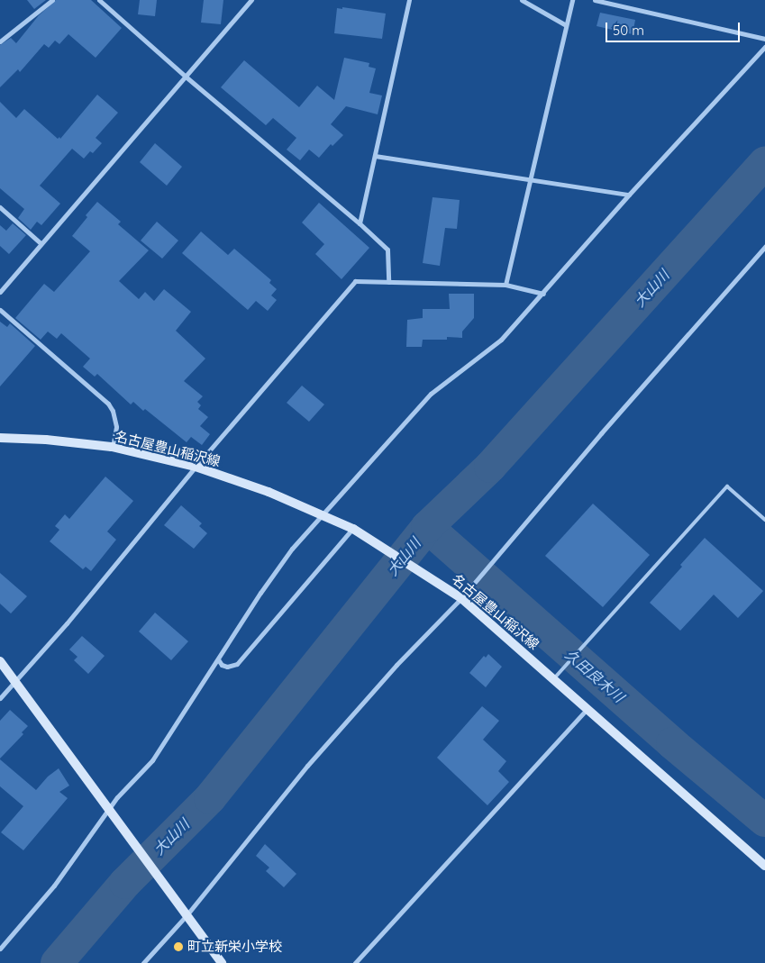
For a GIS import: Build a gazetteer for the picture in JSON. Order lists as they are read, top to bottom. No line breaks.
{"streets":{"main road":["名古屋豊山稲沢線"]},"water":["大山川","久田良木川"],"places":["町立新栄小学校"],"scale_bar":"50 m"}
